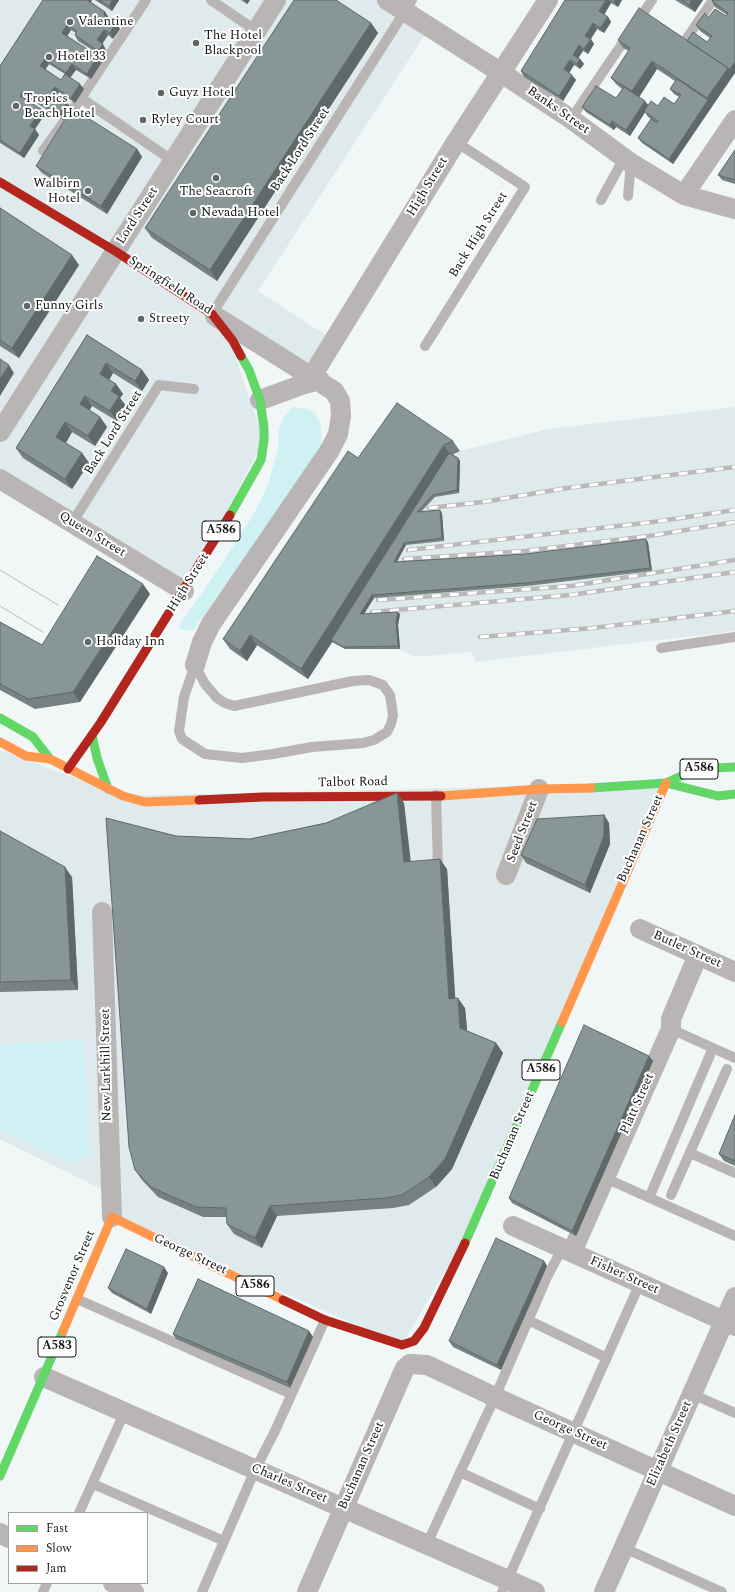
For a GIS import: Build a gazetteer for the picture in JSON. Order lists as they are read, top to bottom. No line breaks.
{"streets":{"main road":["High Street","Springfield Road","A586","Talbot Road","Buchanan Street","George Street","Grosvenor Street","A583"],"street":["Banks Street","Lord Street","Queen Street","Seed Street","Butler Street","New Larkhill Street","Platt Street","Fisher Street","Elizabeth Street","Charles Street"],"lane":["Back Lord Street","Back High Street"]},"crossings":[["Banks Street","Back Lord Street"],["Banks Street","High Street"],["Back Lord Street","High Street"],["Back Lord Street","Springfield Road"],["Back Lord Street","Queen Street"],["High Street","Back High Street"],["High Street","Springfield Road"],["High Street","Queen Street"],["High Street","Talbot Road"],["Lord Street","Springfield Road"],["Talbot Road","Seed Street"],["Talbot Road","Buchanan Street"],["Buchanan Street","George Street"],["Buchanan Street","Charles Street"],["Butler Street","Platt Street"],["New Larkhill Street","George Street"],["New Larkhill Street","Grosvenor Street"],["Platt Street","Fisher Street"],["George Street","Grosvenor Street"],["George Street","Elizabeth Street"],["Grosvenor Street","Charles Street"],["Fisher Street","Elizabeth Street"]],"places":["Valentine","The Hotel Blackpool","Hotel 33","Guyz Hotel","Tropics Beach Hotel","Ryley Court","The Seacroft","Walbirn Hotel","Nevada Hotel","Funny Girls","Streety","Holiday Inn"],"legend":["Fast","Slow","Jam"]}
